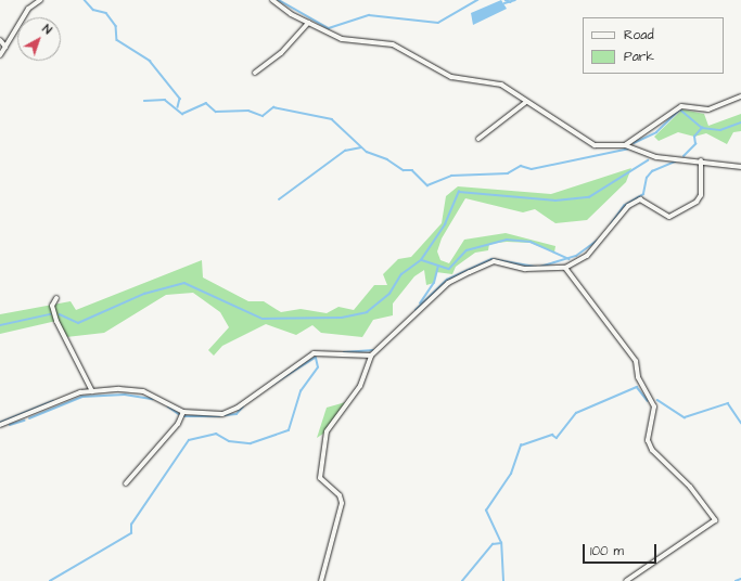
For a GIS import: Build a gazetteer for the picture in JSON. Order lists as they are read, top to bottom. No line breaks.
{"legend":["Road","Park"],"scale_bar":"100 m","north":"top right"}
